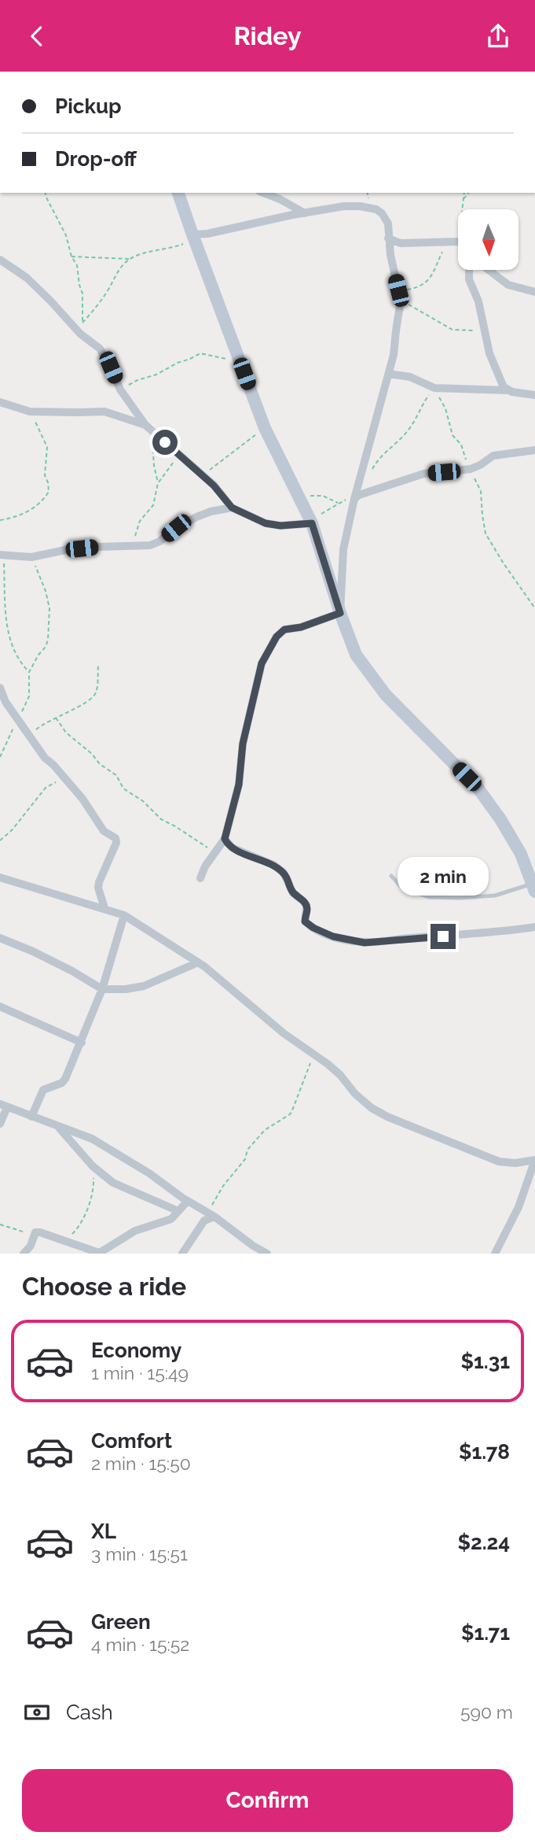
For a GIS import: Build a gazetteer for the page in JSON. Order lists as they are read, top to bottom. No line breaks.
{"north":"bottom","page":{"header":"Ridey","banner":["Pickup","Drop-off"],"bubble":"2 min","heading":"Choose a ride","list":[{"name":"Economy","note":"1 min · 15:49","value":"$1.31"},{"name":"Comfort","note":"2 min · 15:50","value":"$1.78"},{"name":"XL","note":"3 min · 15:51","value":"$2.24"},{"name":"Green","note":"4 min · 15:52","value":"$1.71"}],"pay":["Cash","590 m"],"buttons":"Confirm"}}
